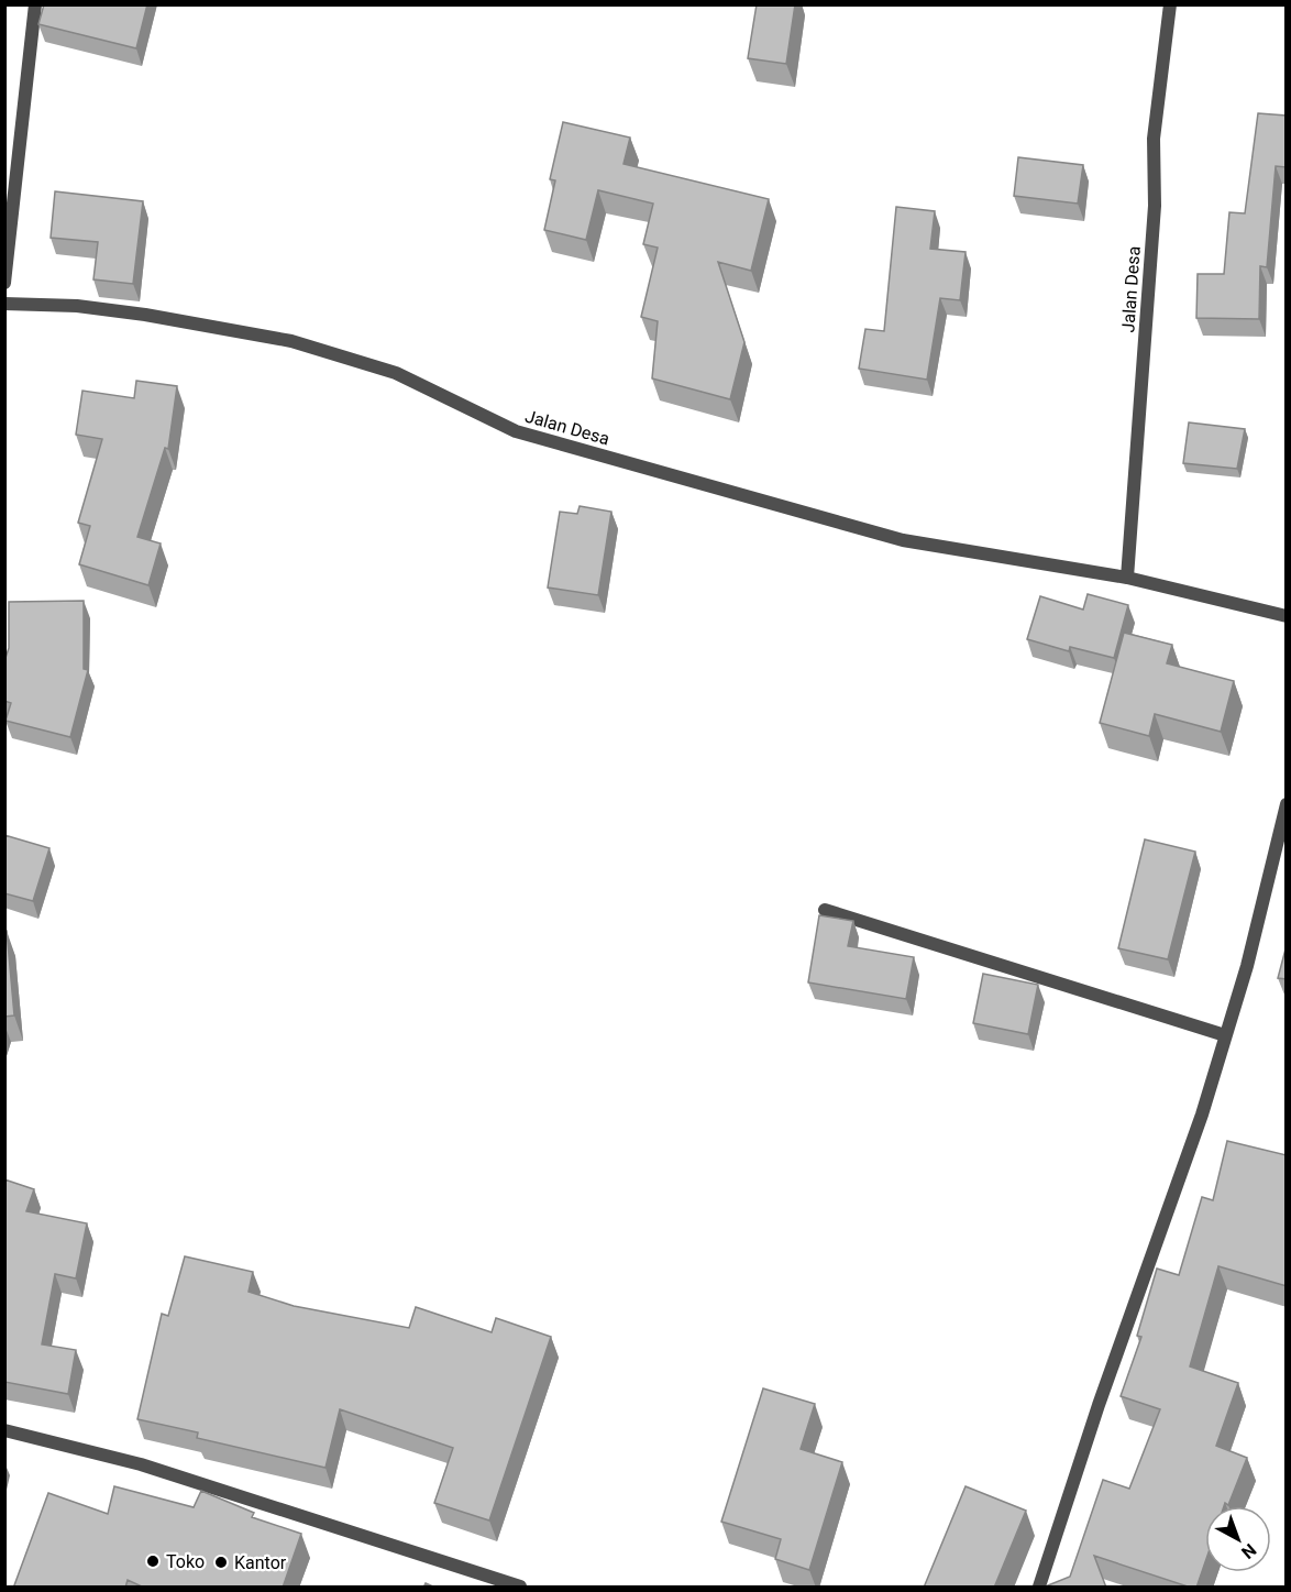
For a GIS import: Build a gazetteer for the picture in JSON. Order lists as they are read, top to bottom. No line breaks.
{"streets":{"street":["Jalan Desa"]},"places":["Toko","Kantor"],"north":"bottom right"}
